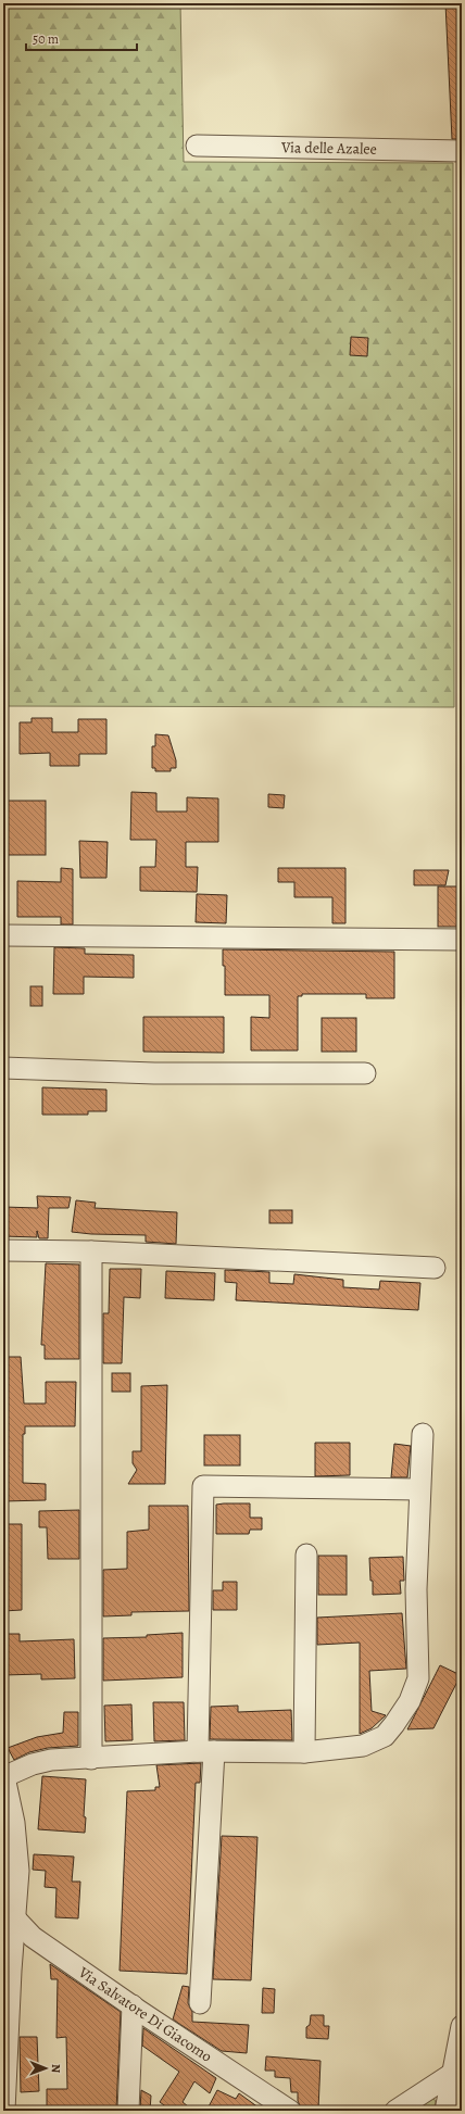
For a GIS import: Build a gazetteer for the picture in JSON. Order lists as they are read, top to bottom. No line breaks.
{"streets":{"street":["Via delle Azalee","Via Salvatore Di Giacomo"]},"scale_bar":"50 m","north":"right"}
